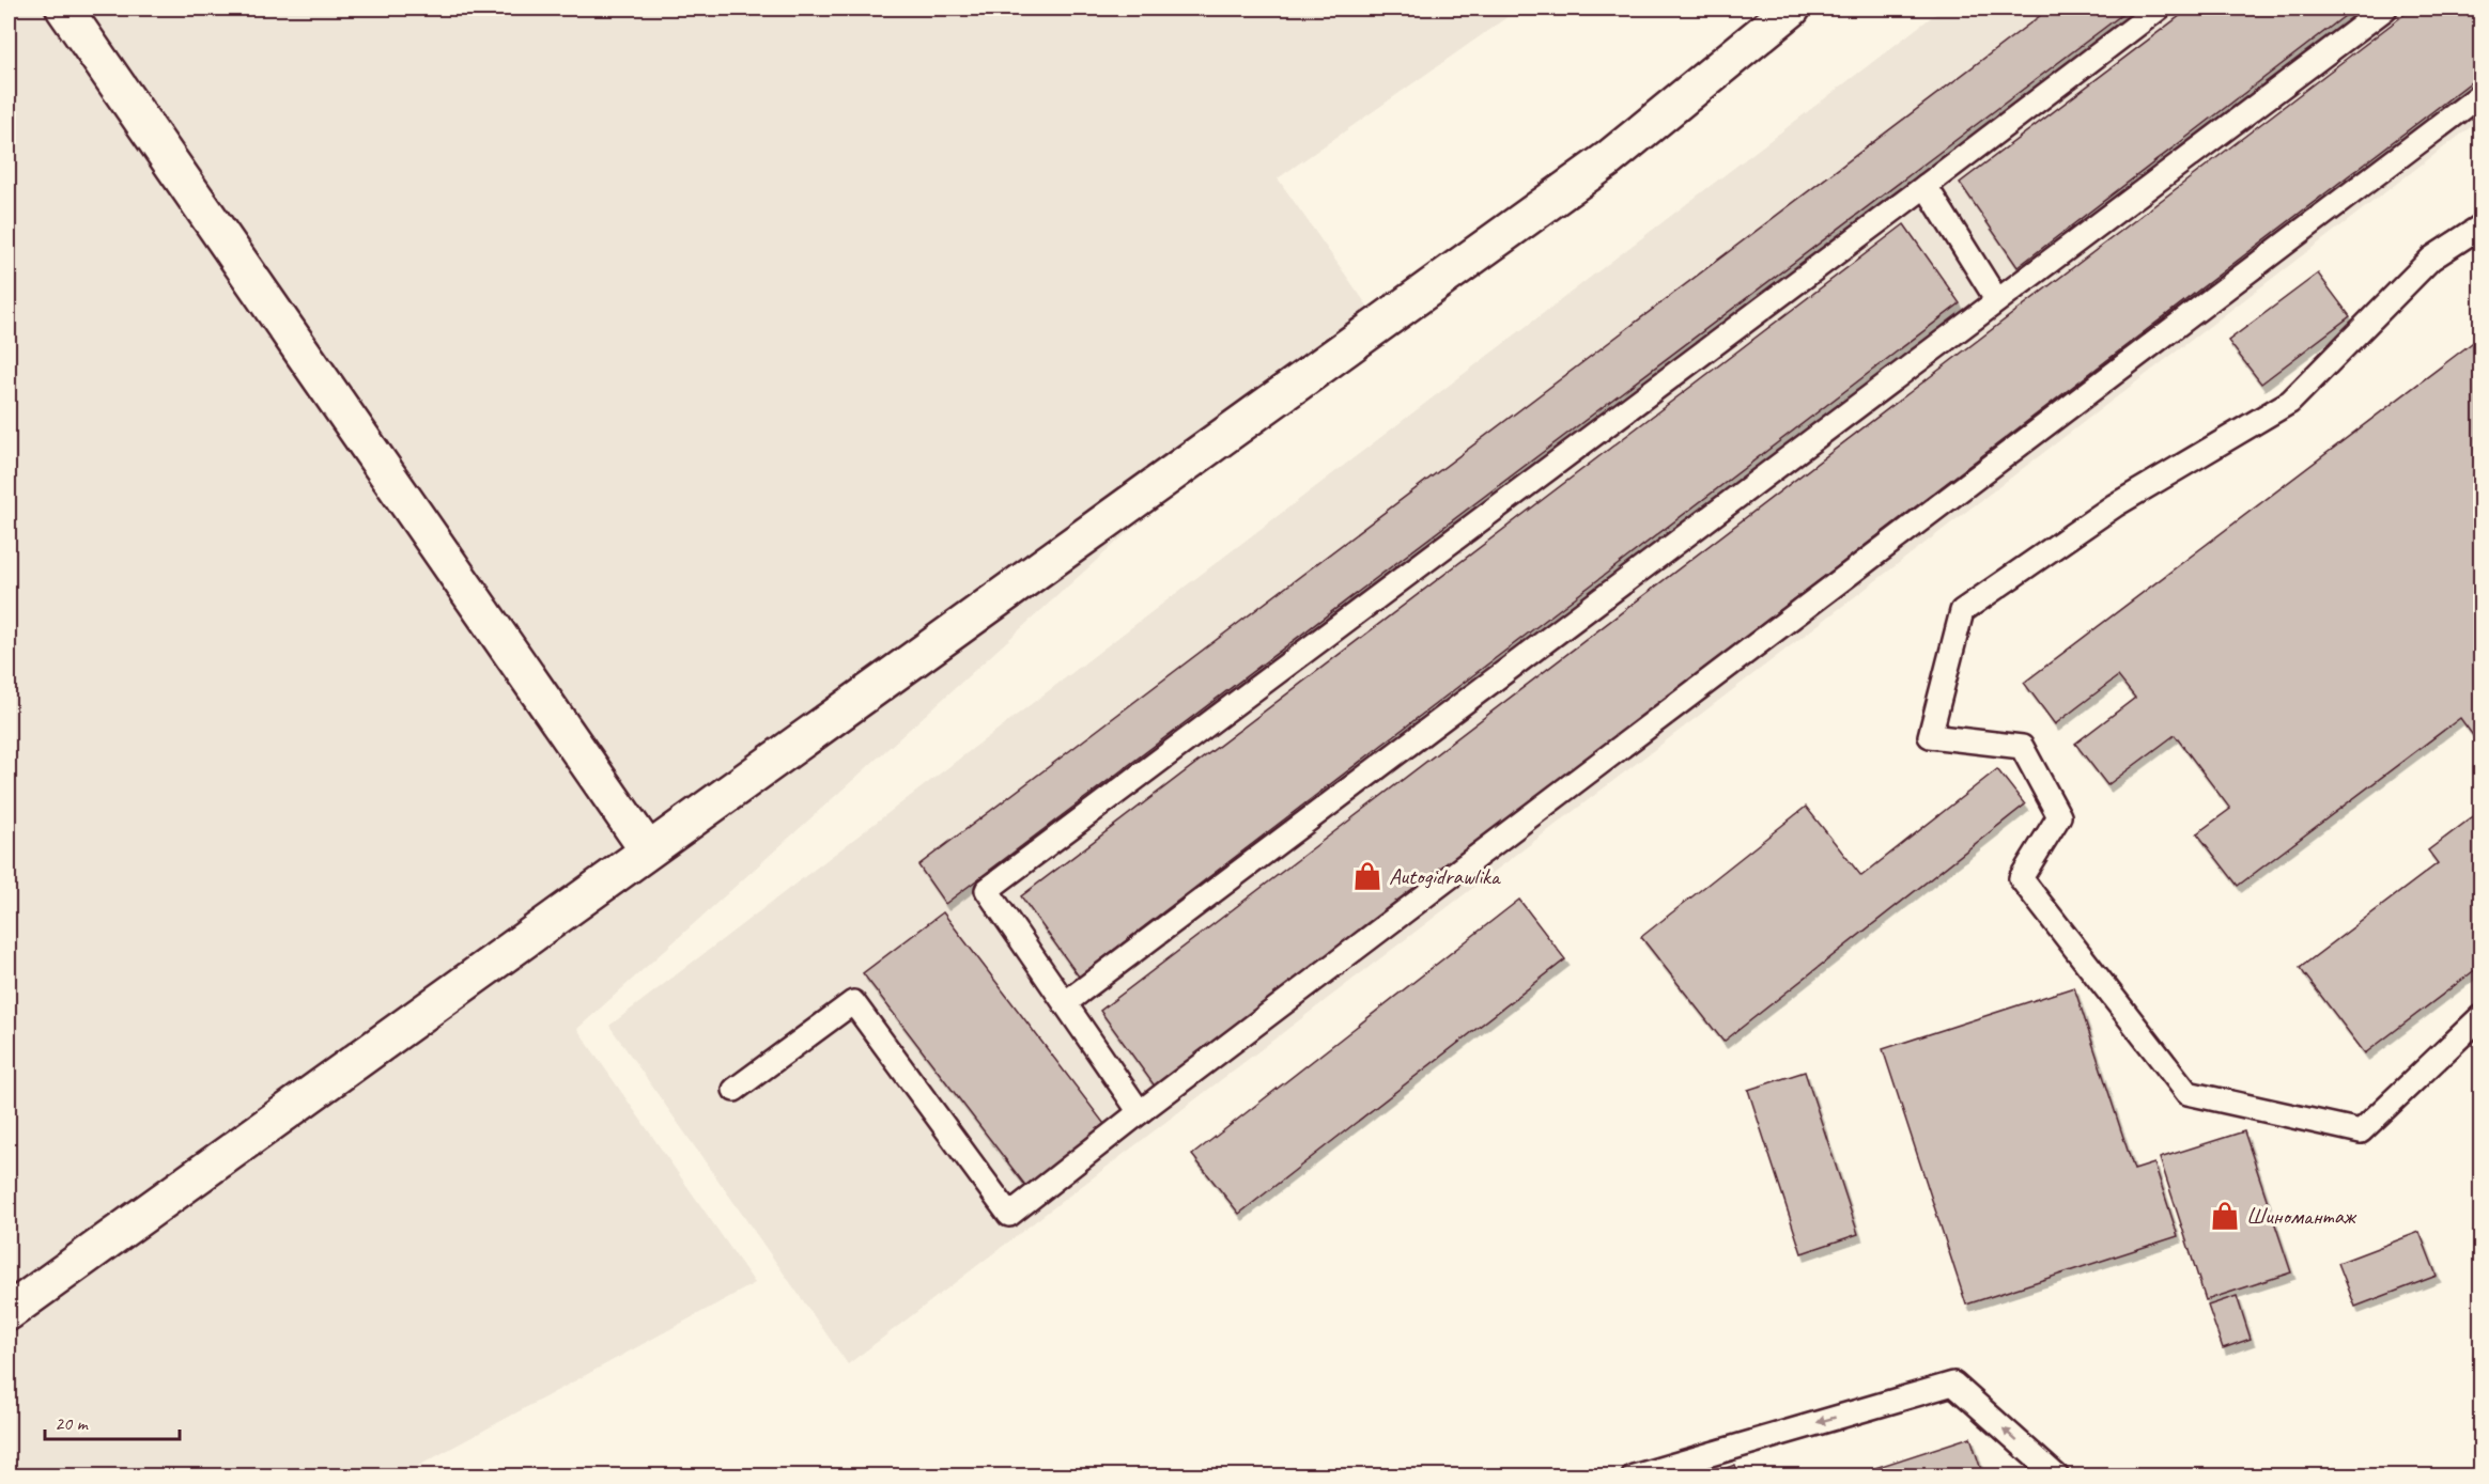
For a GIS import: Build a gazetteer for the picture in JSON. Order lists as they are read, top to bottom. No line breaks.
{"places":{"shop":["Autogidrawlika","Шиномантаж"]},"scale_bar":"20 m"}
